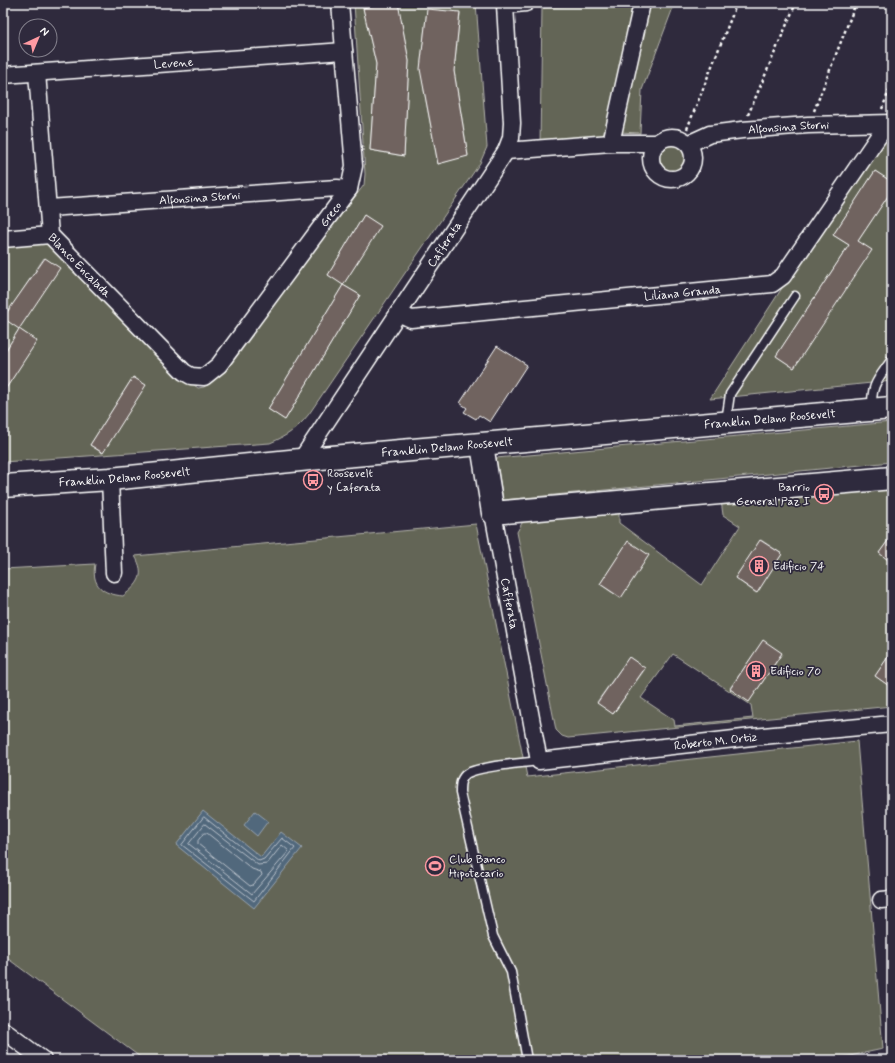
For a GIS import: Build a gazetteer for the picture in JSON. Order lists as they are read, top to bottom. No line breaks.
{"streets":{"street":["Levene","Alfonsina Storni","Greco","Cafferata","Blanco Encalada","Liliana Granda","Franklin Delano Roosevelt","Roberto M. Ortiz"]},"crossings":[["Levene","Greco"],["Levene","Blanco Encalada"],["Alfonsina Storni","Greco"],["Alfonsina Storni","Cafferata"],["Alfonsina Storni","Blanco Encalada"],["Alfonsina Storni","Liliana Granda"],["Greco","Blanco Encalada"],["Cafferata","Liliana Granda"],["Cafferata","Franklin Delano Roosevelt"],["Cafferata","Roberto M. Ortiz"]],"places":{"bus stop":["Roosevelt y Caferata","Barrio General Paz I"],"building":["Edificio 74","Edificio 70"],"sports":["Club Banco Hipotecario"]},"north":"top right"}
